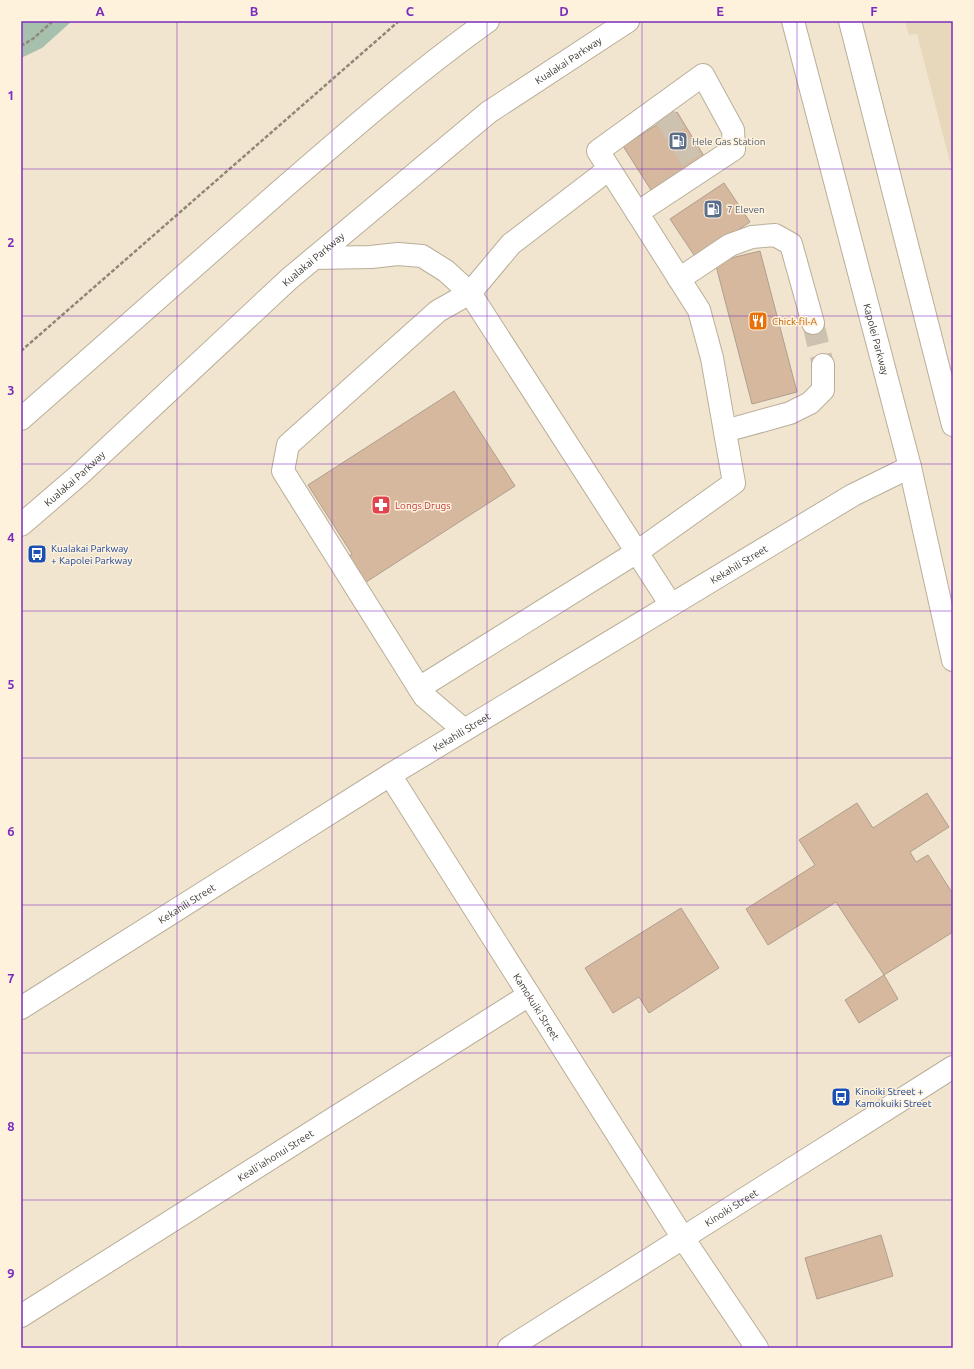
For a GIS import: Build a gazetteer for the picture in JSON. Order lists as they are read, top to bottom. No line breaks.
{"streets":{"street":["Kualakai Parkway","Kapolei Parkway","Kekahili Street","Kamokuiki Street","Keali'iahonui Street","Kinoiki Street"]},"crossings":[["Kapolei Parkway","Kekahili Street"],["Kekahili Street","Kamokuiki Street"],["Kamokuiki Street","Keali'iahonui Street"],["Kamokuiki Street","Kinoiki Street"]],"places":{"fuel station":["Hele Gas Station","7 Eleven"],"restaurant":["Chick-fil-A"],"pharmacy":["Longs Drugs"],"bus stop":["Kualakai Parkway + Kapolei Parkway","Kinoiki Street + Kamokuiki Street"]},"grid":{"columns":["A","B","C","D","E","F"],"rows":["1","2","3","4","5","6","7","8","9"]}}
